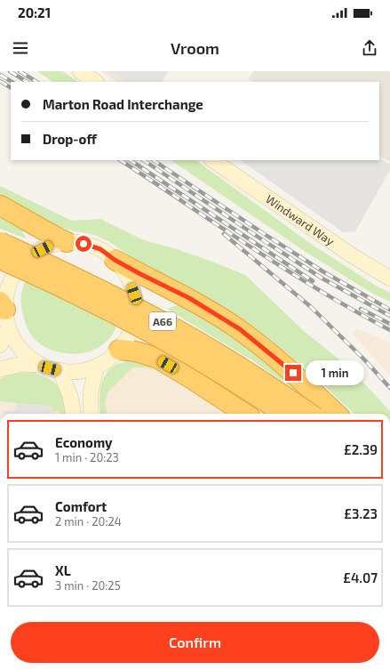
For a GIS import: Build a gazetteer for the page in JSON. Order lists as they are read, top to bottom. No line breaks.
{"streets":{"highway":["A66"],"street":["Windward Way"]},"page":{"status":"20:21","header":"Vroom","banner":["Marton Road Interchange","Drop-off"],"bubble":"1 min","list":[{"name":"Economy","note":"1 min · 20:23","value":"£2.39"},{"name":"Comfort","note":"2 min · 20:24","value":"£3.23"},{"name":"XL","note":"3 min · 20:25","value":"£4.07"}],"buttons":"Confirm"}}
